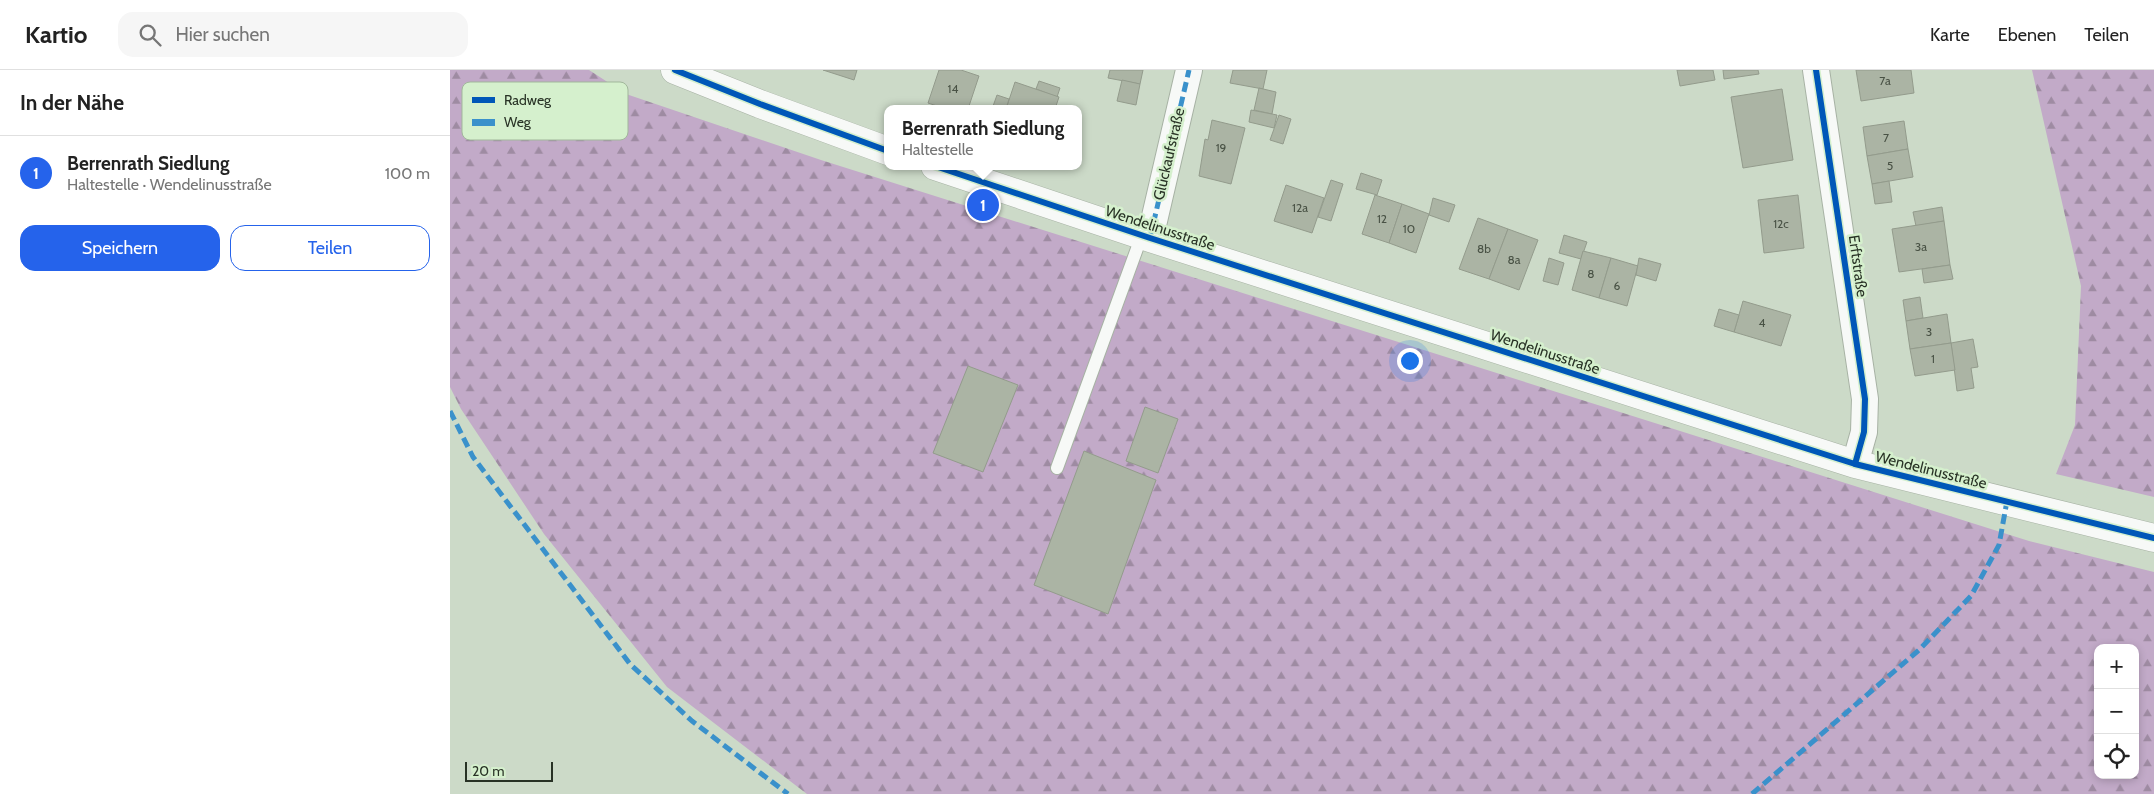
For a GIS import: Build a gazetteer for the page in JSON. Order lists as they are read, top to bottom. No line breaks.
{"streets":{"main road":["Wendelinusstraße"],"street":["Glückaufstraße","Erftstraße"]},"crossings":[["Glückaufstraße","Wendelinusstraße"],["Wendelinusstraße","Erftstraße"]],"house_numbers":["7a","14","7","19","5","12a","12","12c","10","3a","8b","8a","8","6","4","3","1"],"legend":["Radweg","Weg"],"scale_bar":"20 m","page":{"header":"Kartio","search":"Hier suchen","nav":["Karte","Ebenen","Teilen"],"heading":"In der Nähe","popup":["Berrenrath Siedlung","Haltestelle"],"list":[{"mark":"1","name":"Berrenrath Siedlung","note":"Haltestelle · Wendelinusstraße","value":"100 m"}],"pins":"1","buttons":["Speichern","Teilen"],"map_buttons":["+","−"],"scale":"20 m"}}
